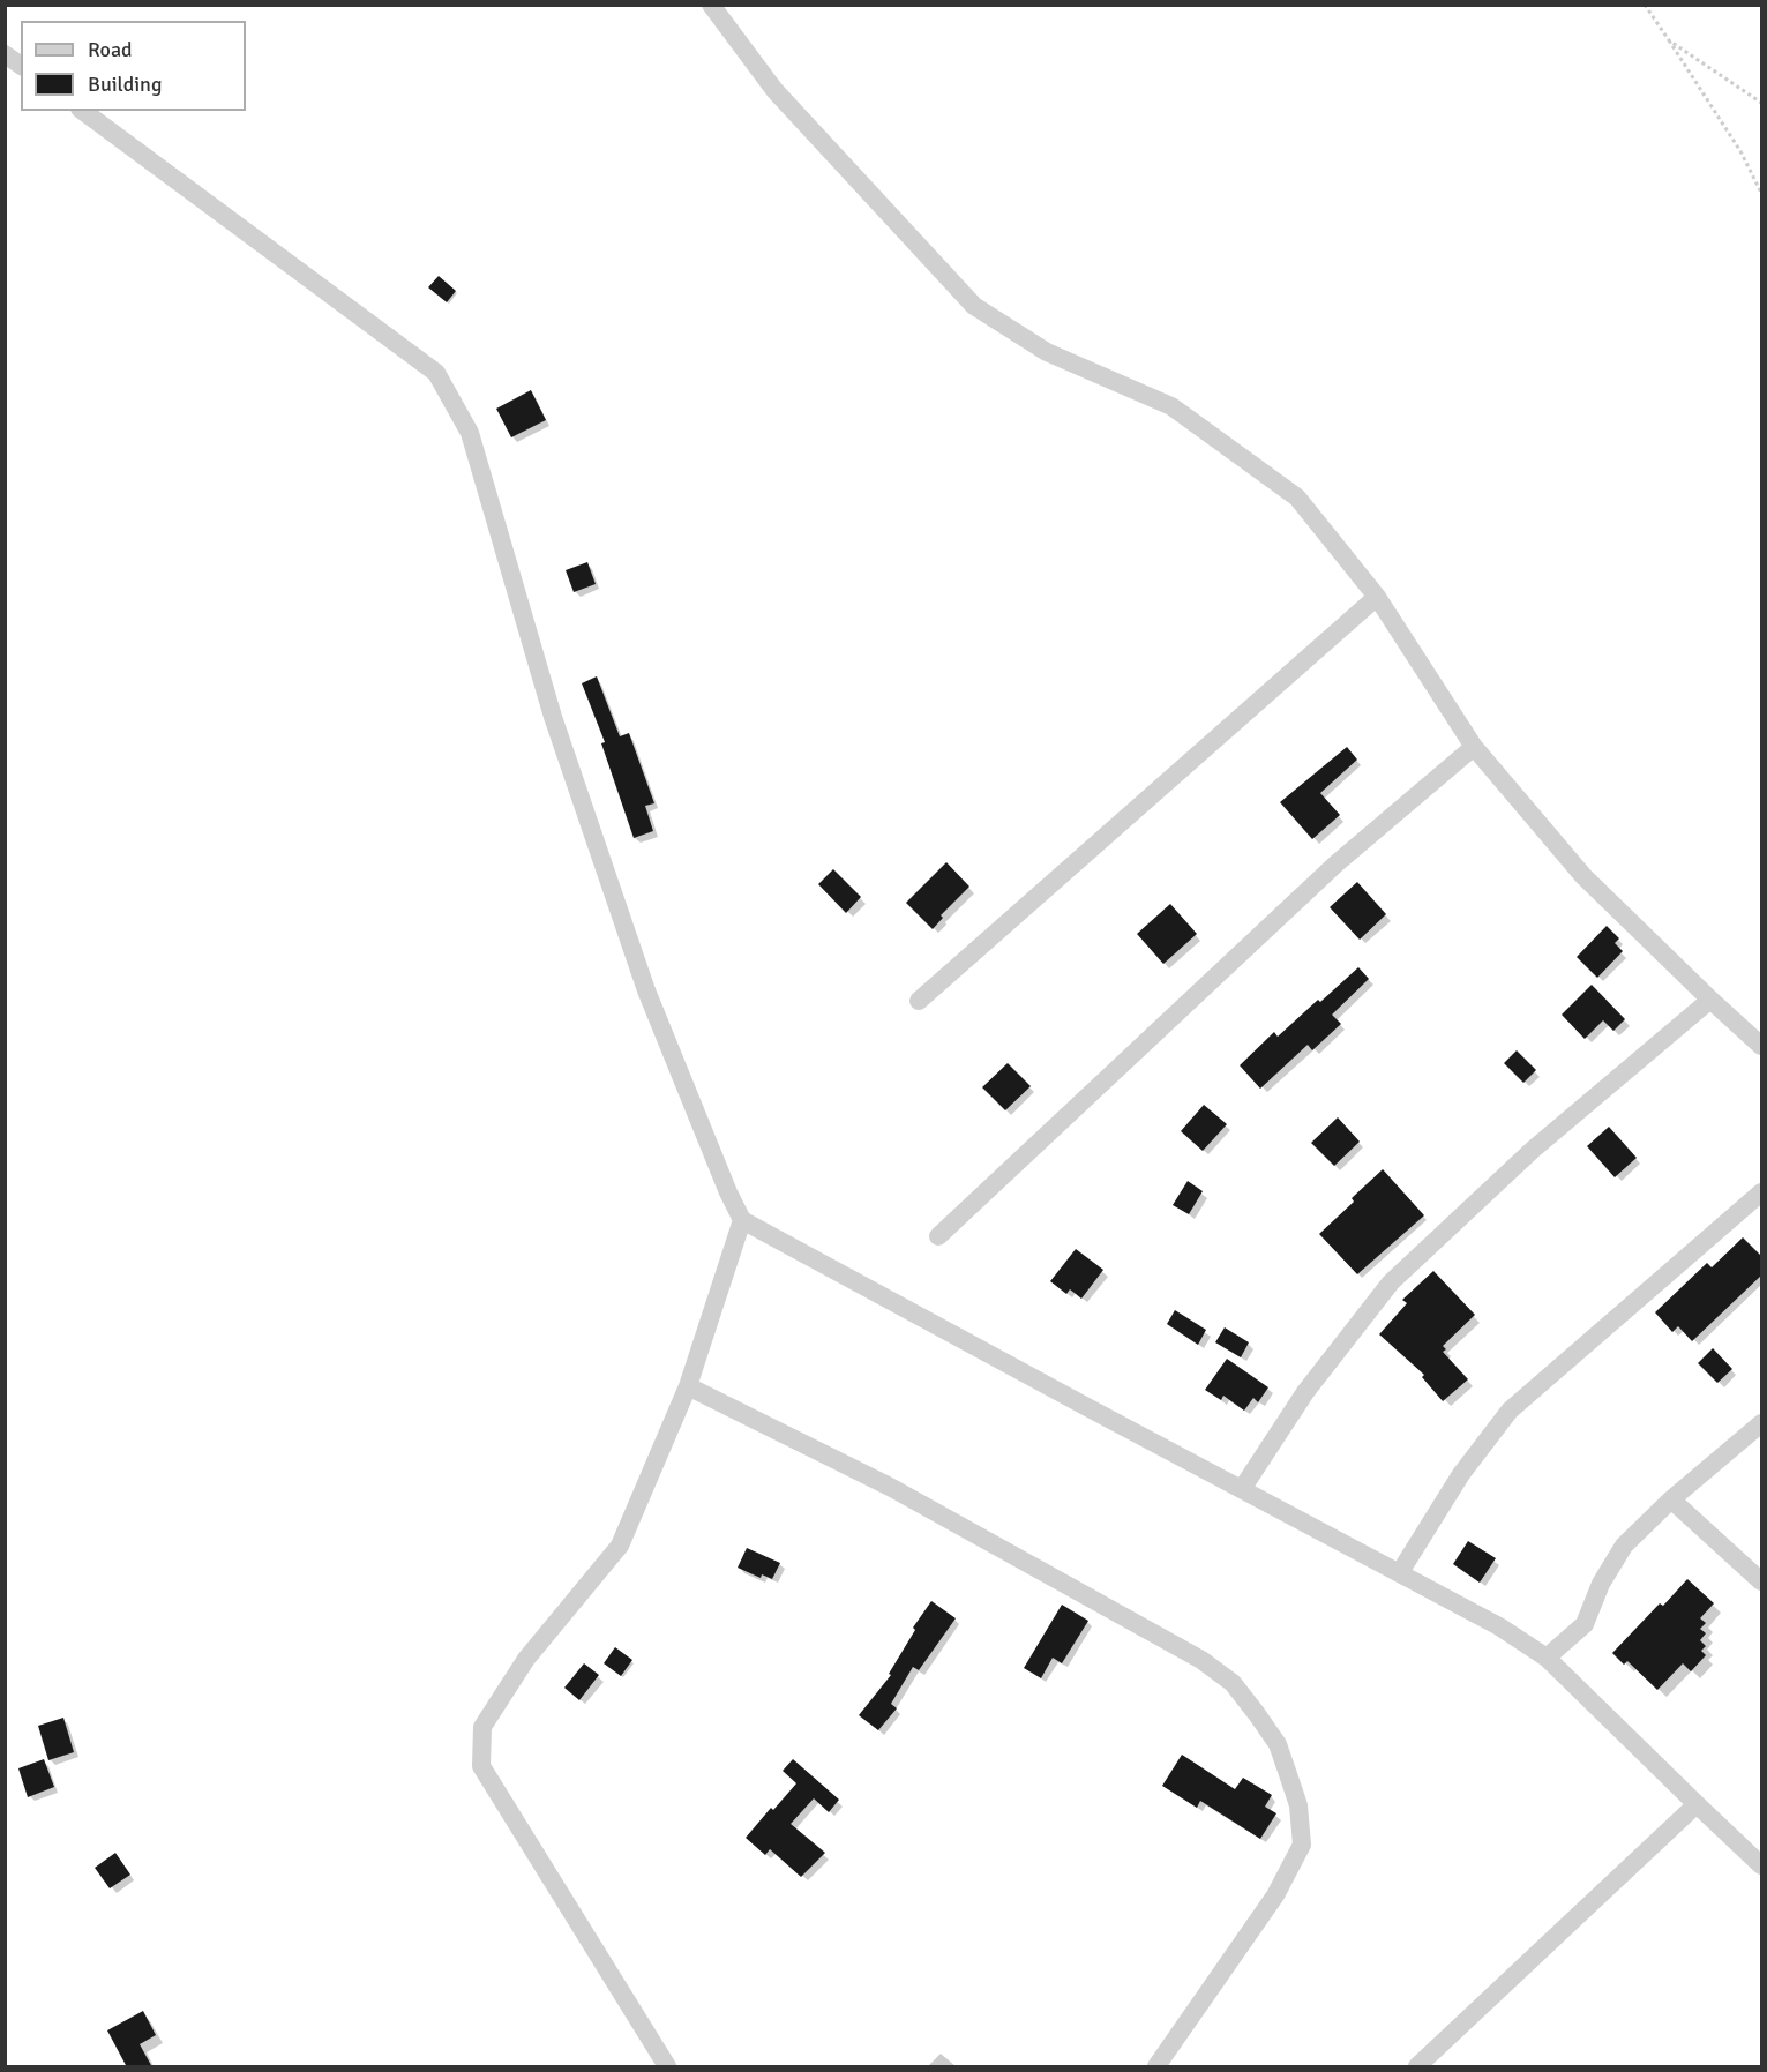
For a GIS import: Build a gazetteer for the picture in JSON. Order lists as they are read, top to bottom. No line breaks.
{"legend":["Road","Building"]}
